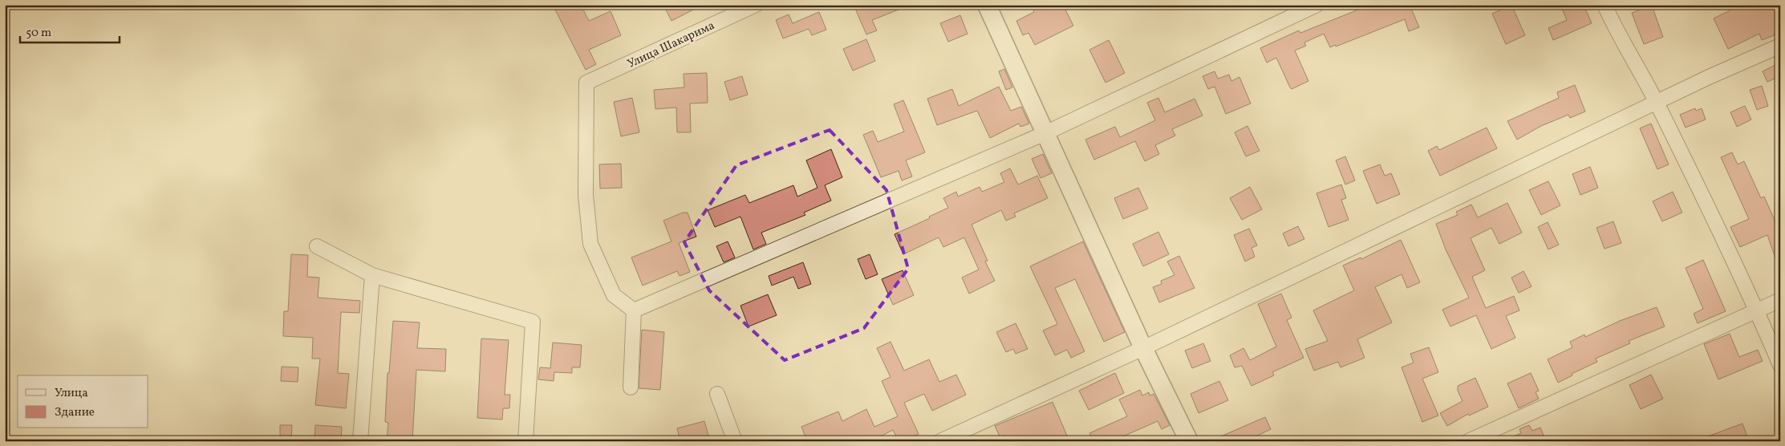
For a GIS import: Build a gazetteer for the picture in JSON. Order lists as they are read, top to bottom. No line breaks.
{"streets":{"street":["Улица Шакарима"]},"legend":["Улица","Здание"],"scale_bar":"50 m"}
